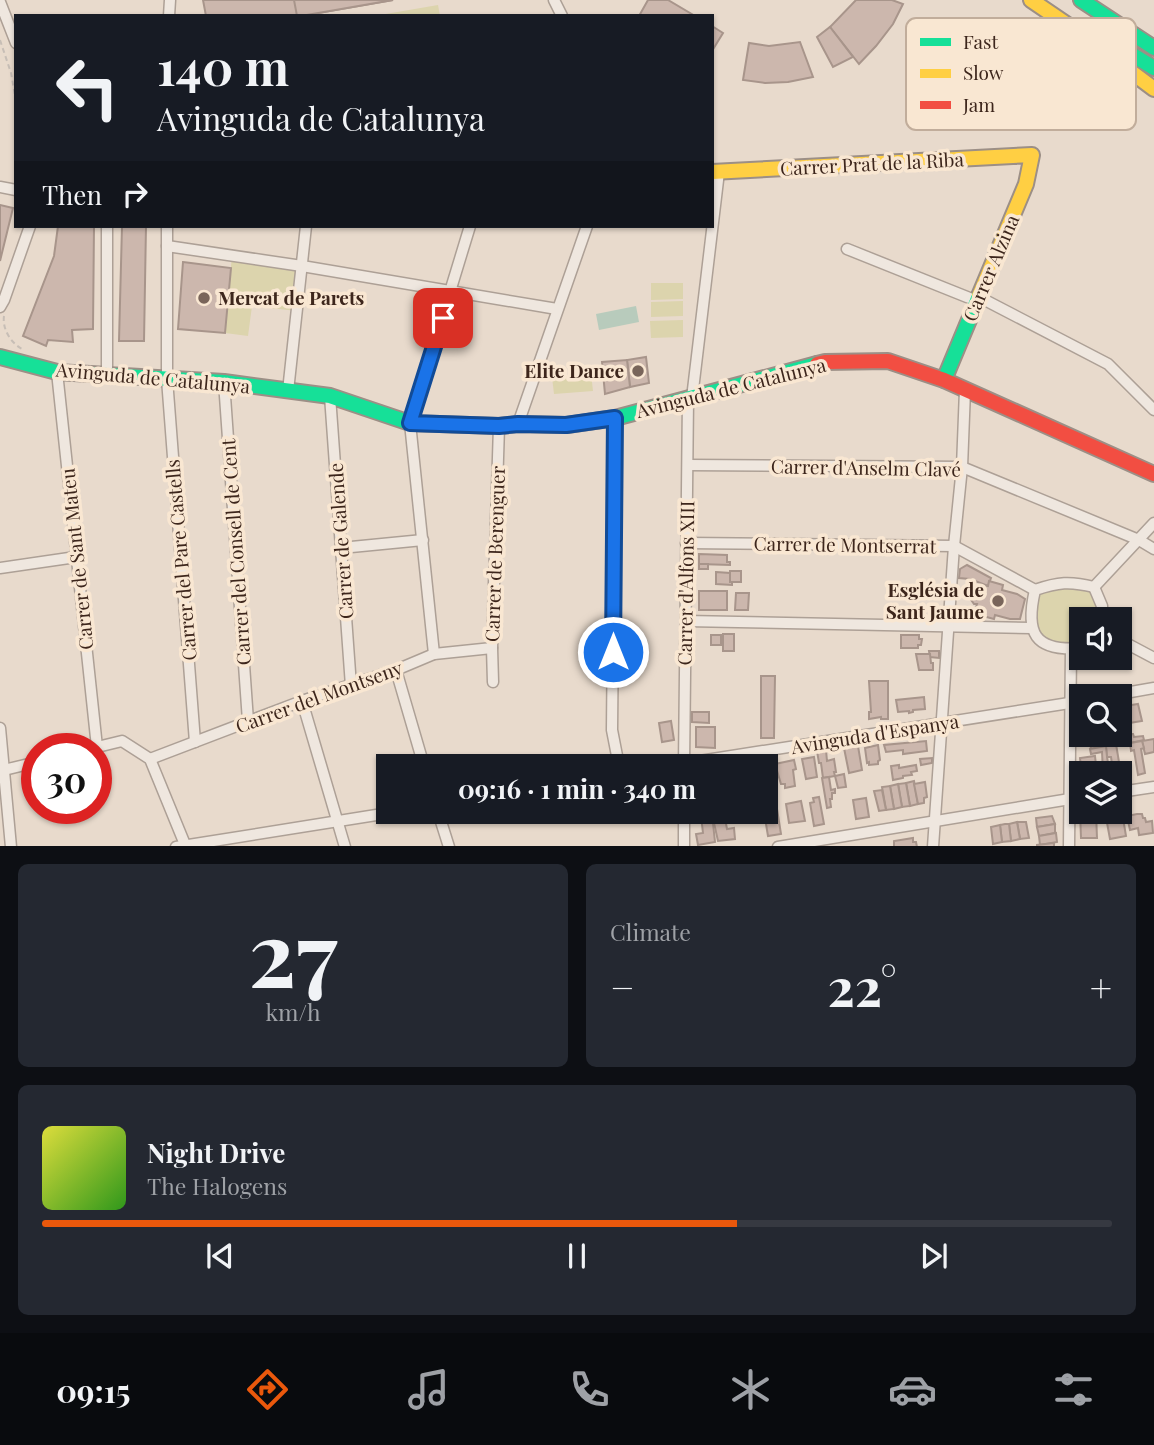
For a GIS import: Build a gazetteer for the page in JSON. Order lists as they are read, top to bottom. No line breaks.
{"streets":{"main road":["Carrer Prat de la Riba","Carrer Alzina","Avinguda de Catalunya"],"street":["Carrer d'Anselm Clavé","Carrer de Galende","Carrer de Montserrat","Carrer del Consell de Cent","Carrer de Berenguer","Carrer de Sant Mateu","Carrer del Pare Castells","Carrer d'Alfons XIII","Carrer del Montseny","Avinguda d'Espanya"]},"crossings":[["Carrer Prat de la Riba","Carrer Alzina"],["Carrer Alzina","Avinguda de Catalunya"],["Avinguda de Catalunya","Carrer de Galende"],["Avinguda de Catalunya","Carrer del Consell de Cent"],["Avinguda de Catalunya","Carrer de Berenguer"],["Avinguda de Catalunya","Carrer de Sant Mateu"],["Avinguda de Catalunya","Carrer del Pare Castells"],["Avinguda de Catalunya","Carrer d'Alfons XIII"],["Carrer d'Anselm Clavé","Carrer d'Alfons XIII"],["Carrer de Galende","Carrer del Montseny"],["Carrer de Montserrat","Carrer d'Alfons XIII"],["Carrer del Consell de Cent","Carrer del Montseny"],["Carrer de Berenguer","Carrer del Montseny"],["Carrer del Pare Castells","Carrer del Montseny"]],"places":["Mercat de Parets","Elite Dance","Església de Sant Jaume"],"legend":["Fast","Slow","Jam"],"page":{"turn":["140 m","Avinguda de Catalunya"],"then":"Then","limit":"30","trip":"09:16 · 1 min · 340 m","tile":[["27","km/h"],"Climate"],"heat":["−","22°","+"],"song":["Night Drive","The Halogens"],"tabs":"09:15"}}
